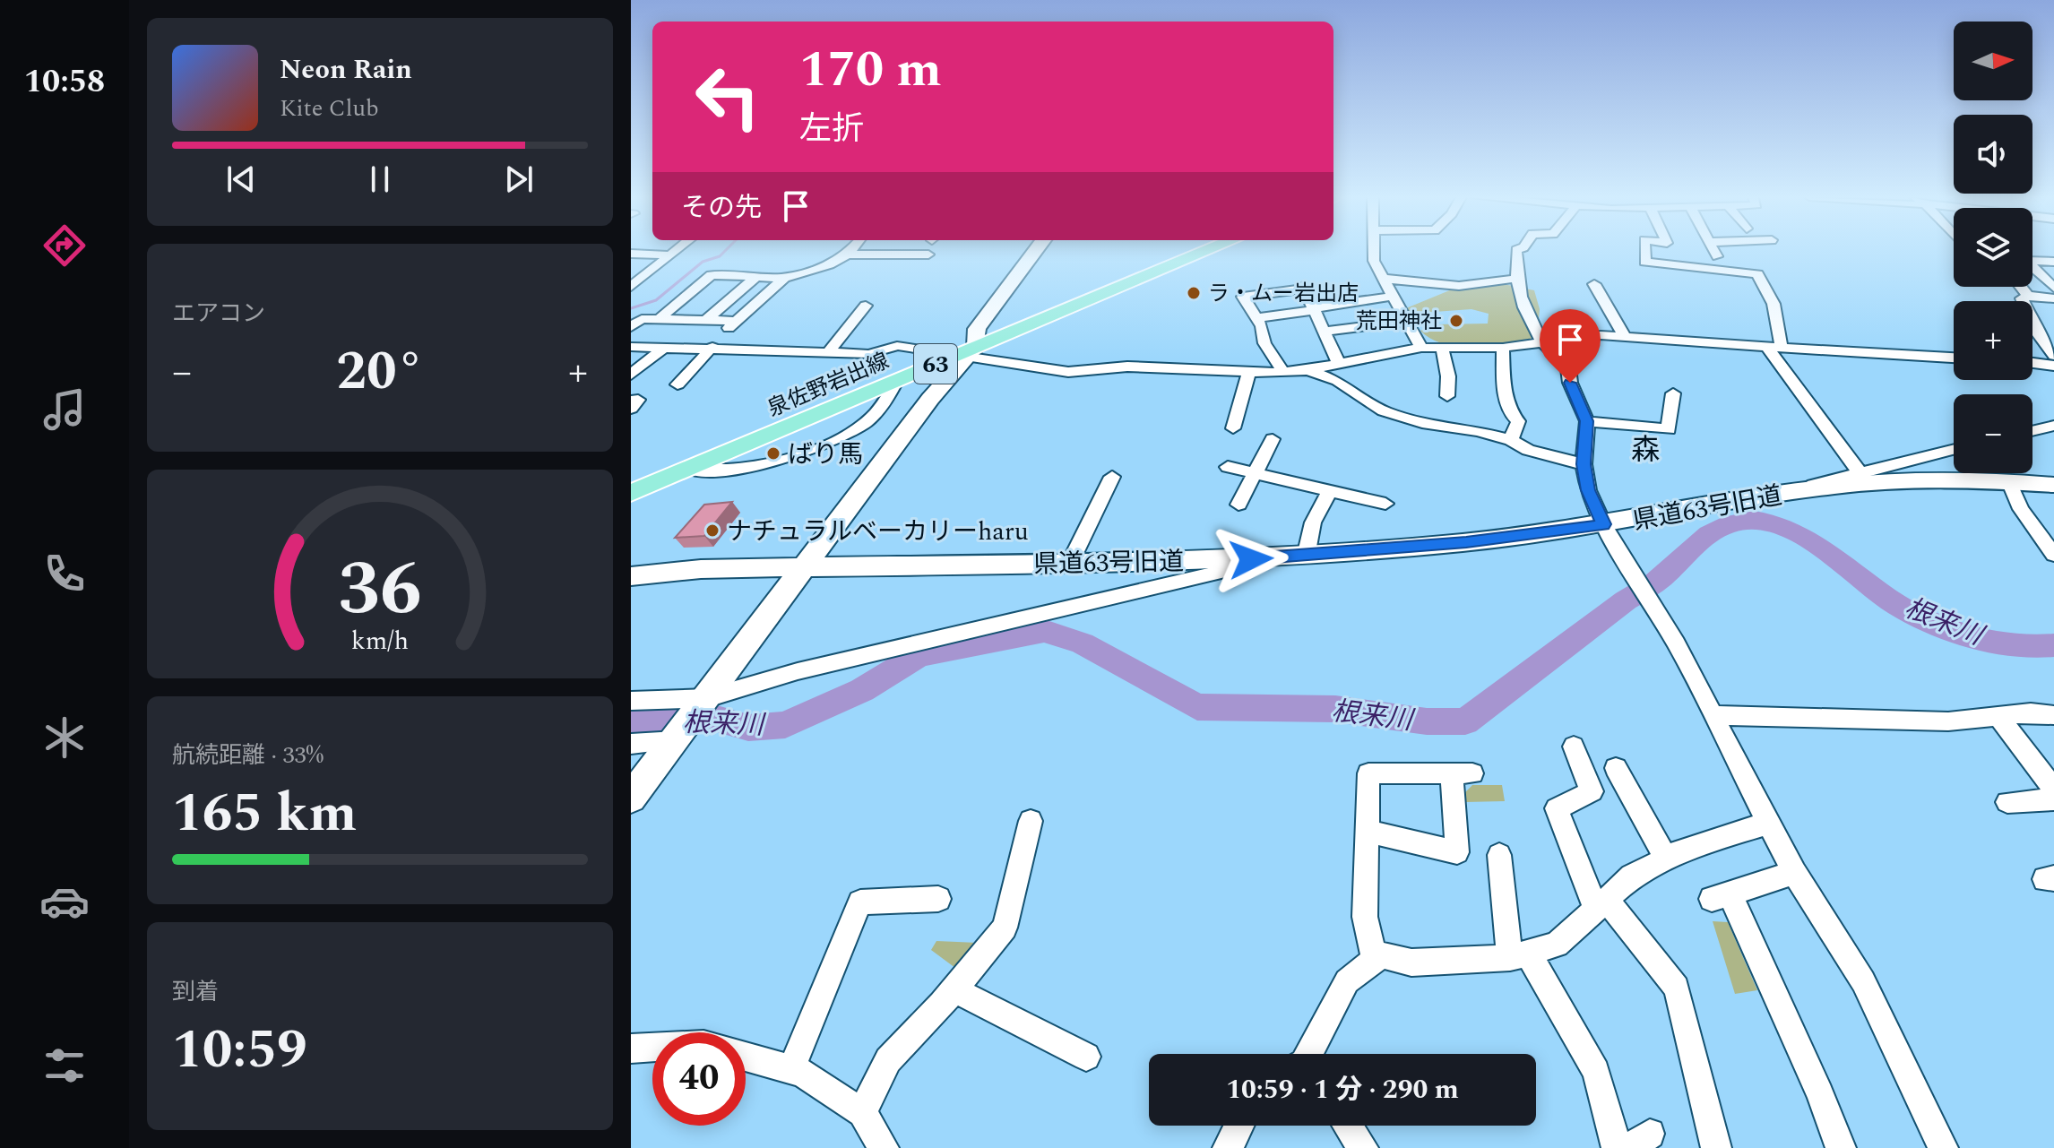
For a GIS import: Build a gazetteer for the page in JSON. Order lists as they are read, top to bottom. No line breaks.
{"streets":{"main road":["63","泉佐野岩出線"],"street":["県道63号旧道"]},"districts":["森"],"water":["根来川"],"places":["ラ・ムー岩出店","荒田神社","ばり馬","ナチュラルベーカリーharu"],"north":"right","page":{"tabs":"10:58","map_buttons":["+","−"],"turn":["170 m","左折"],"song":["Neon Rain","Kite Club"],"then":"その先","tile":["エアコン",["航続距離 · 33%","165 km"],["到着","10:59"]],"heat":["−","20°","+"],"limit":"40","trip":"10:59 · 1 分 · 290 m","gauge":["36","km/h"]}}
